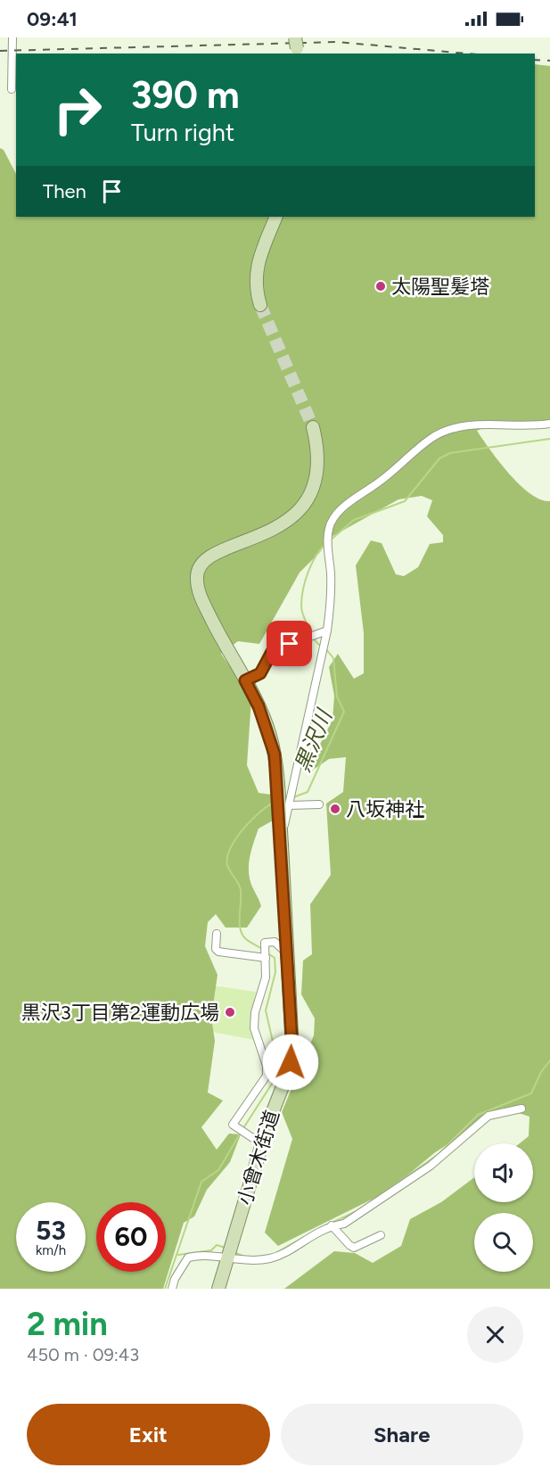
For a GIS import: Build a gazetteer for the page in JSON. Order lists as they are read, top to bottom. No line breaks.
{"streets":{"main road":["小曾木街道"]},"water":["黒沢川"],"places":["太陽聖髪塔","八坂神社","黒沢3丁目第2運動広場"],"page":{"status":"09:41","turn":["390 m","Turn right"],"then":"Then","speed":"53 km/h","limit":"60","heading":["2 min","450 m · 09:43"],"buttons":["Exit","Share"]}}
